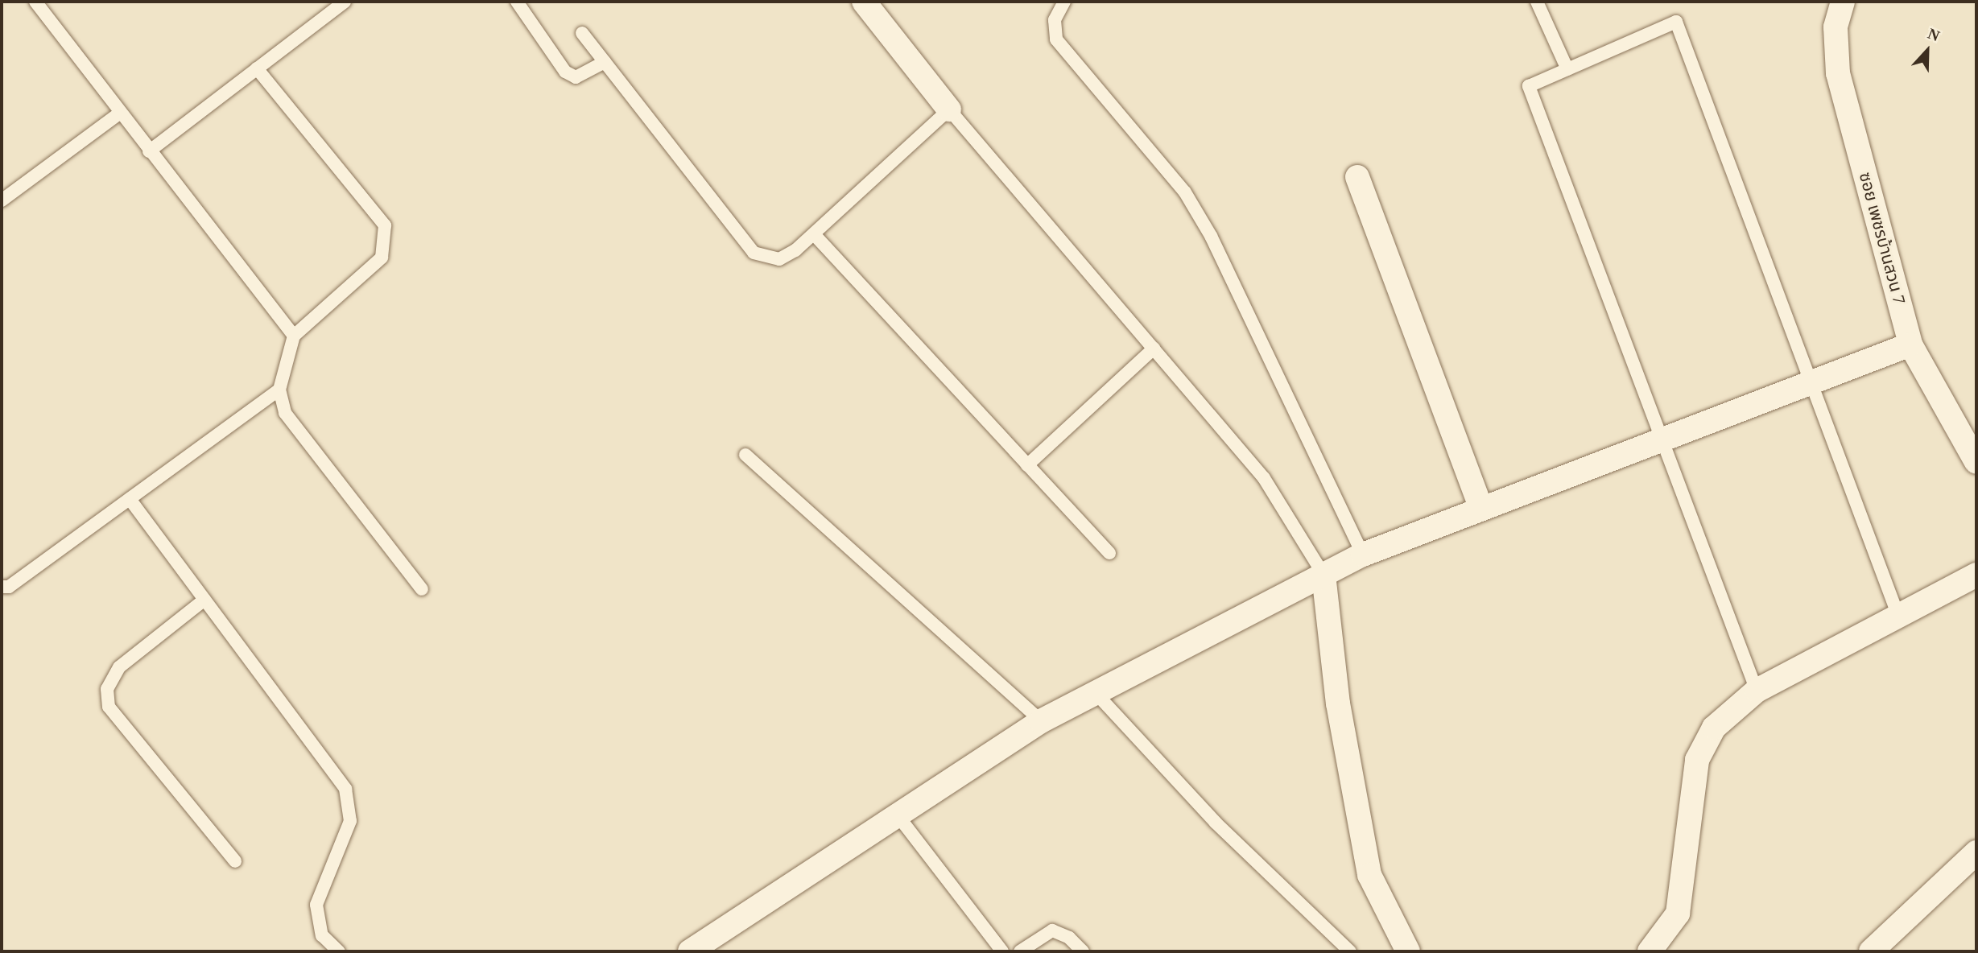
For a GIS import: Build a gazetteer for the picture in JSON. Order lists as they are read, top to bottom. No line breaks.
{"streets":{"street":["ซอย เพชรบ้านสวน 7"]},"north":"top"}
